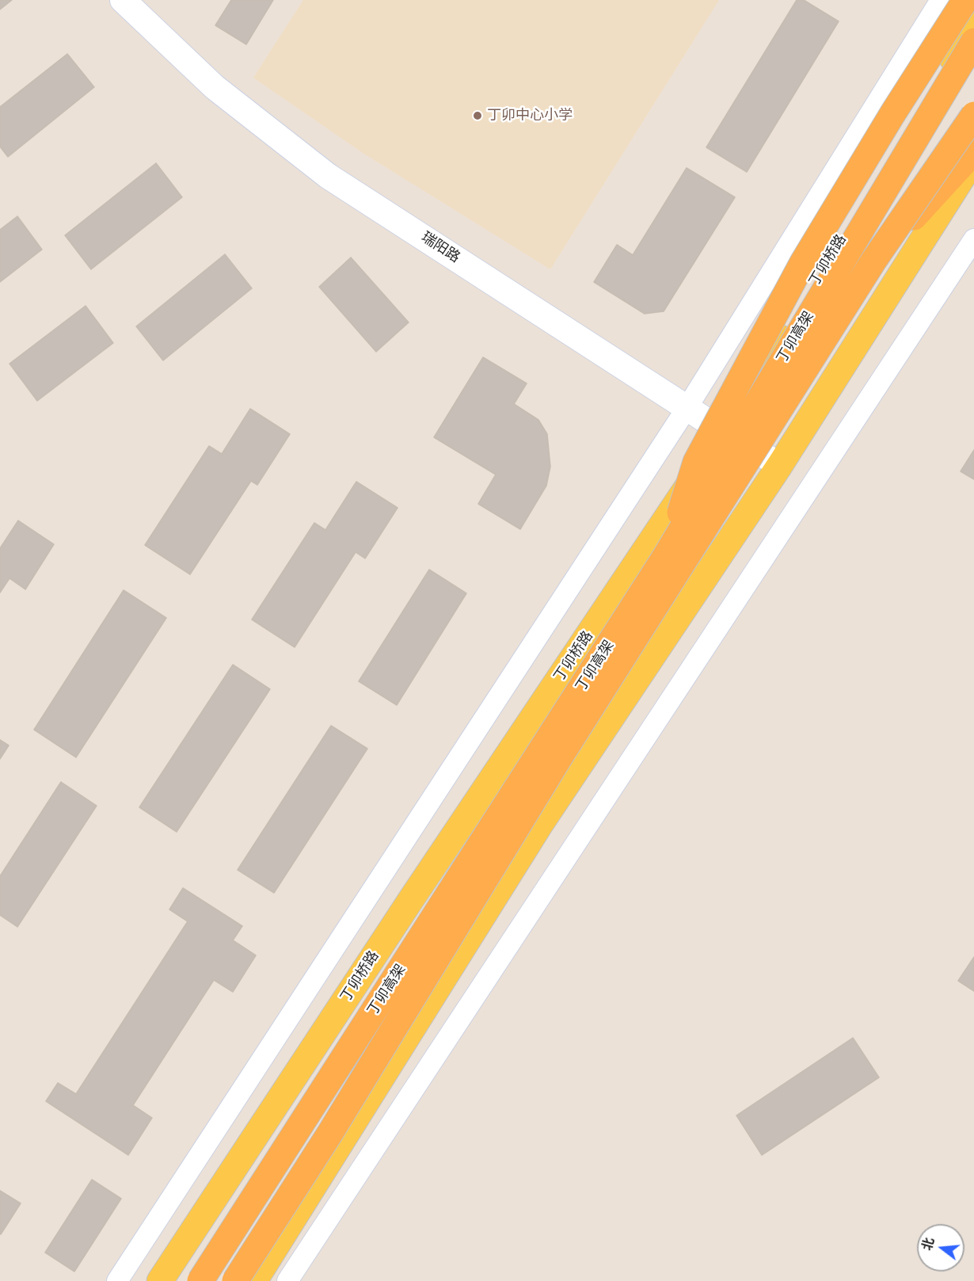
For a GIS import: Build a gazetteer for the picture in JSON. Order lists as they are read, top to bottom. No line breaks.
{"streets":{"highway":["丁卯高架"],"main road":["丁卯桥路"],"street":["瑞阳路"]},"crossings":[["瑞阳路","丁卯桥路"]],"places":["丁卯中心小学"],"north":"left"}
